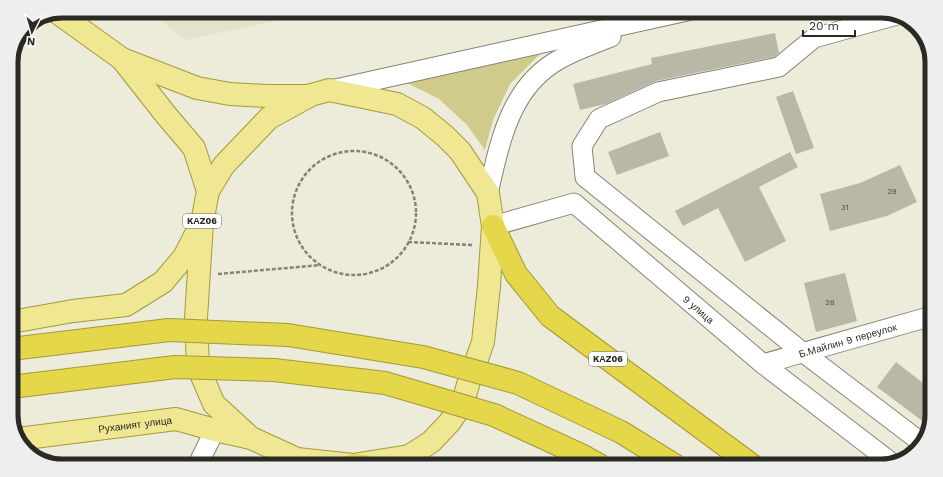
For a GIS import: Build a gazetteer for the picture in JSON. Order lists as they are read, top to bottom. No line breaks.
{"streets":{"highway":["KАZ06"],"main road":["Руханият улица"],"street":["9 улица","Б.Майлин 9 переулок"]},"crossings":[["KАZ06","9 улица"],["KАZ06","Руханият улица"],["9 улица","Б.Майлин 9 переулок"]],"house_numbers":["29","31","28"],"scale_bar":"20 m","north":"bottom"}
